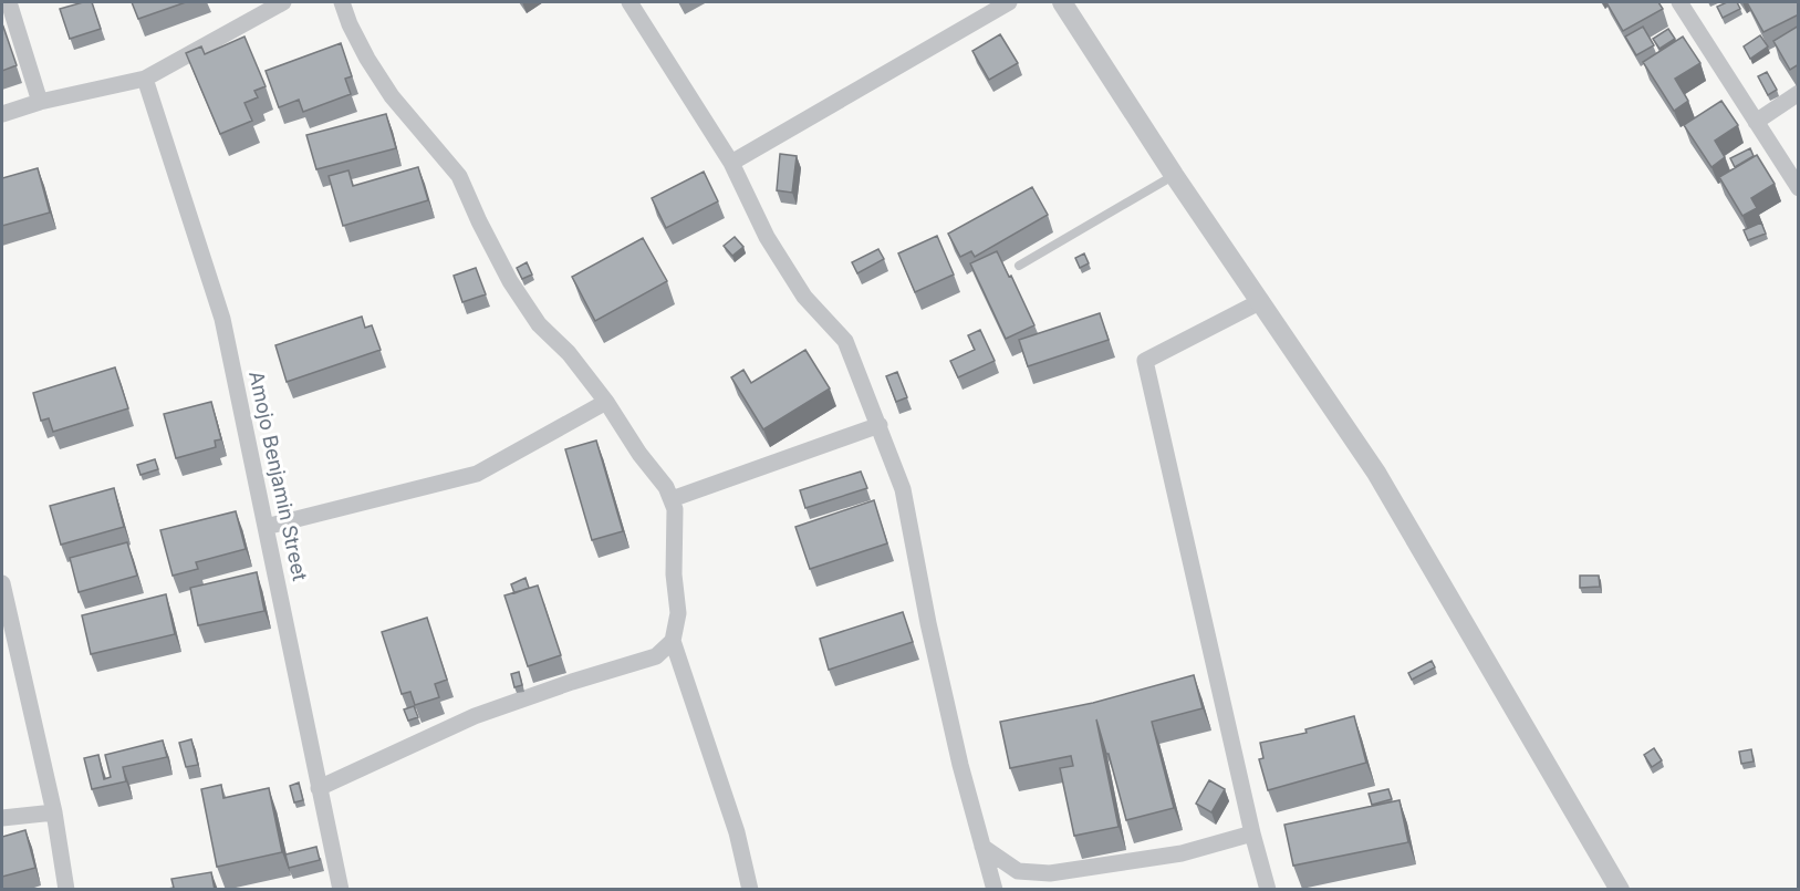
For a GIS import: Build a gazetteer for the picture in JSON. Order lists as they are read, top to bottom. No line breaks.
{"streets":{"street":["Amojo Benjamin Street"]}}
